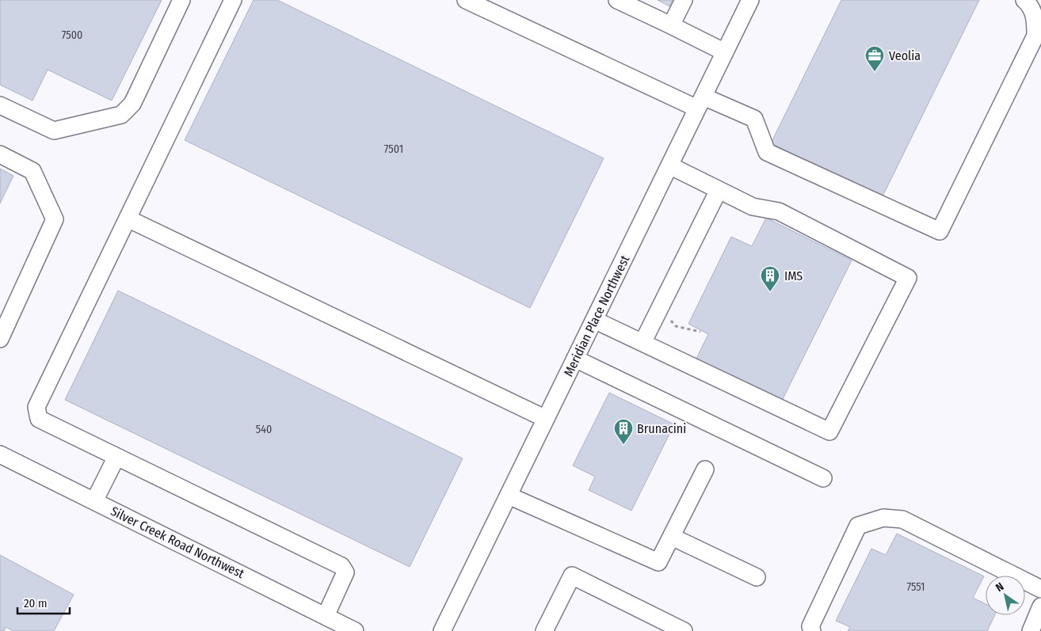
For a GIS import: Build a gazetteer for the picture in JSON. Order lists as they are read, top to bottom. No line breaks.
{"streets":{"street":["Meridian Place Northwest","Silver Creek Road Northwest"]},"places":{"office":["Veolia"],"building":["IMS","Brunacini"]},"house_numbers":["7500","7501","540","7551"],"scale_bar":"20 m","north":"top left"}
